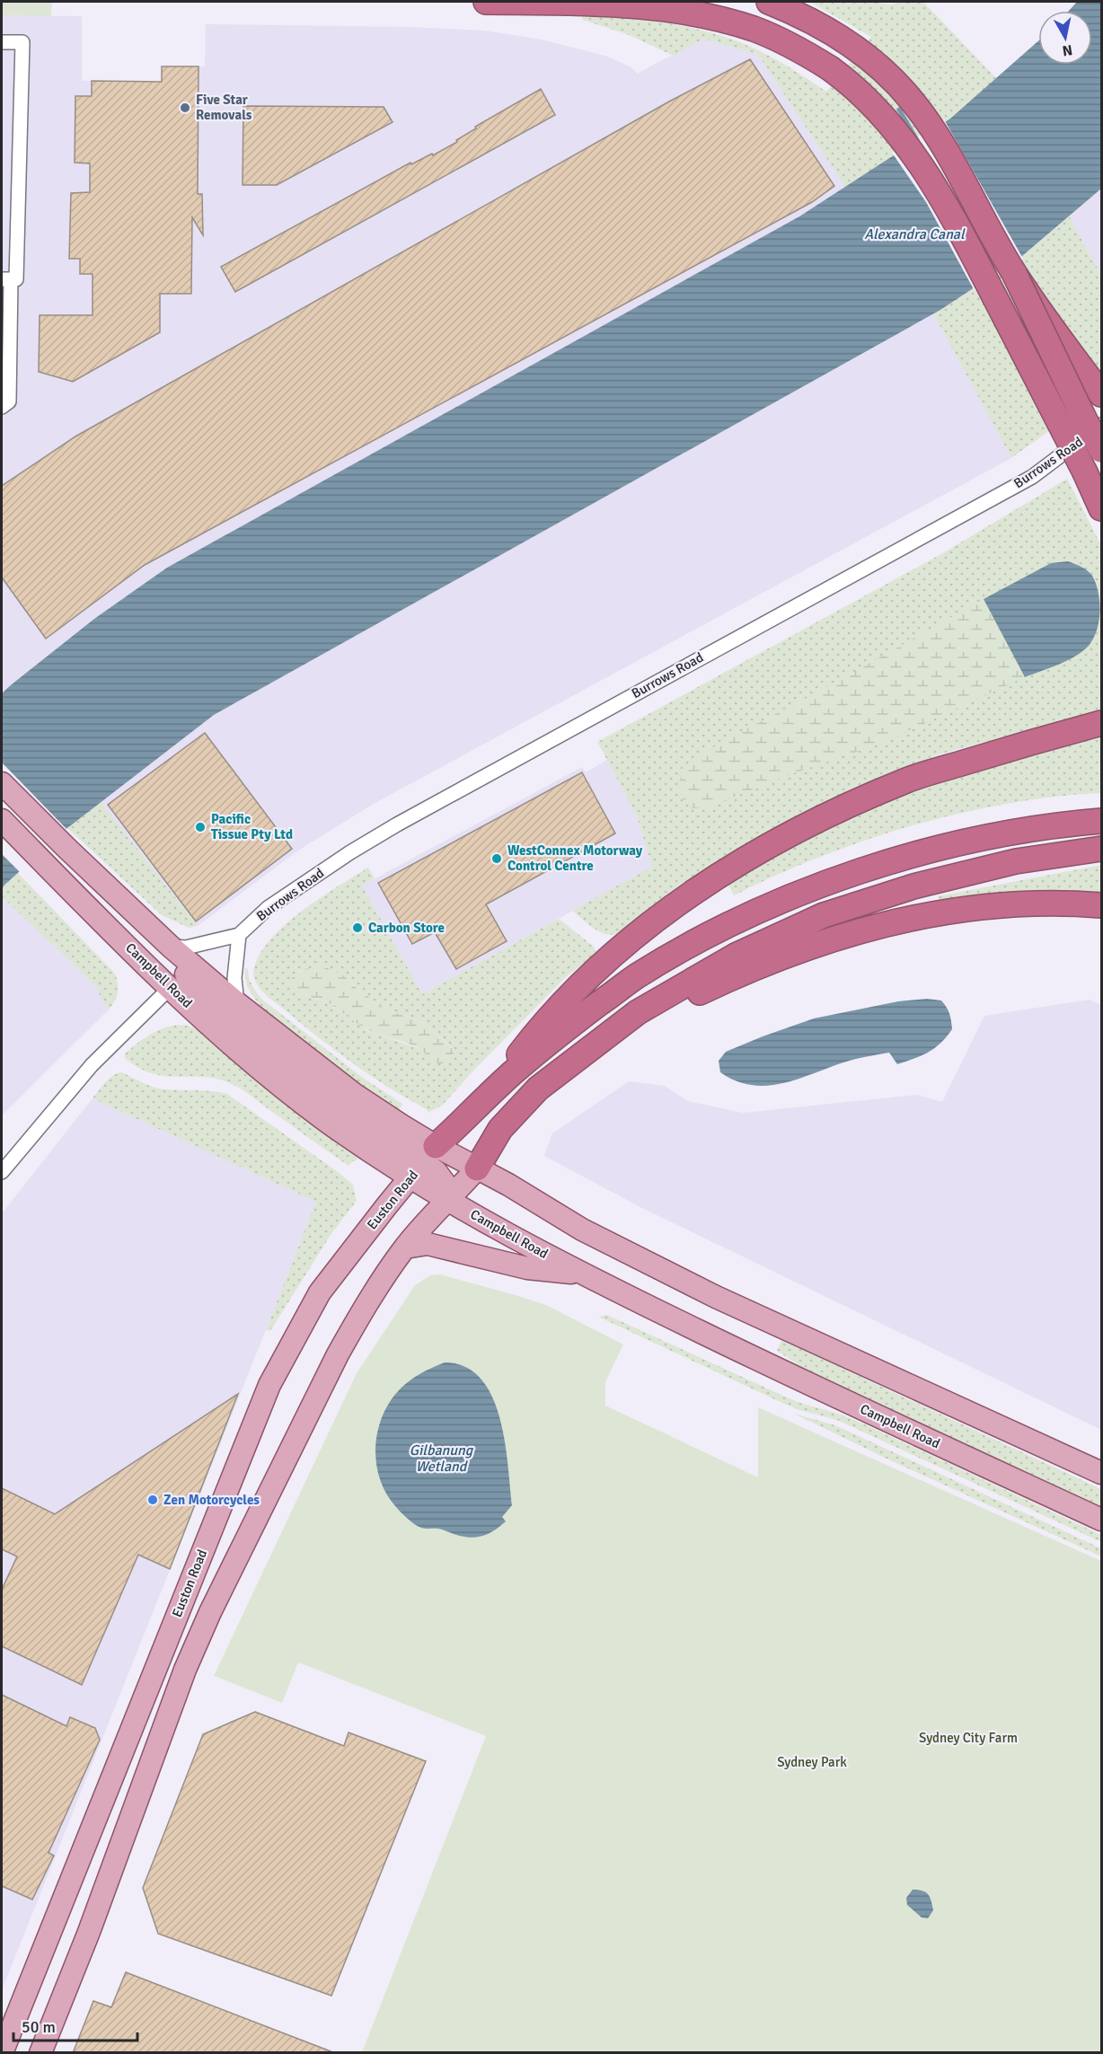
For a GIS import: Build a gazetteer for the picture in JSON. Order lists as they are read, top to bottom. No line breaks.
{"streets":{"main road":["Campbell Road","Euston Road"],"street":["Burrows Road"]},"crossings":[["Campbell Road","Euston Road"]],"water":["Alexandra Canal","Gilbanung Wetland"],"parks":["Sydney City Farm","Sydney Park"],"places":["Five Star Removals","Pacific Tissue Pty Ltd","WestConnex Motorway Control Centre","Carbon Store","Zen Motorcycles"],"scale_bar":"50 m","north":"bottom"}
